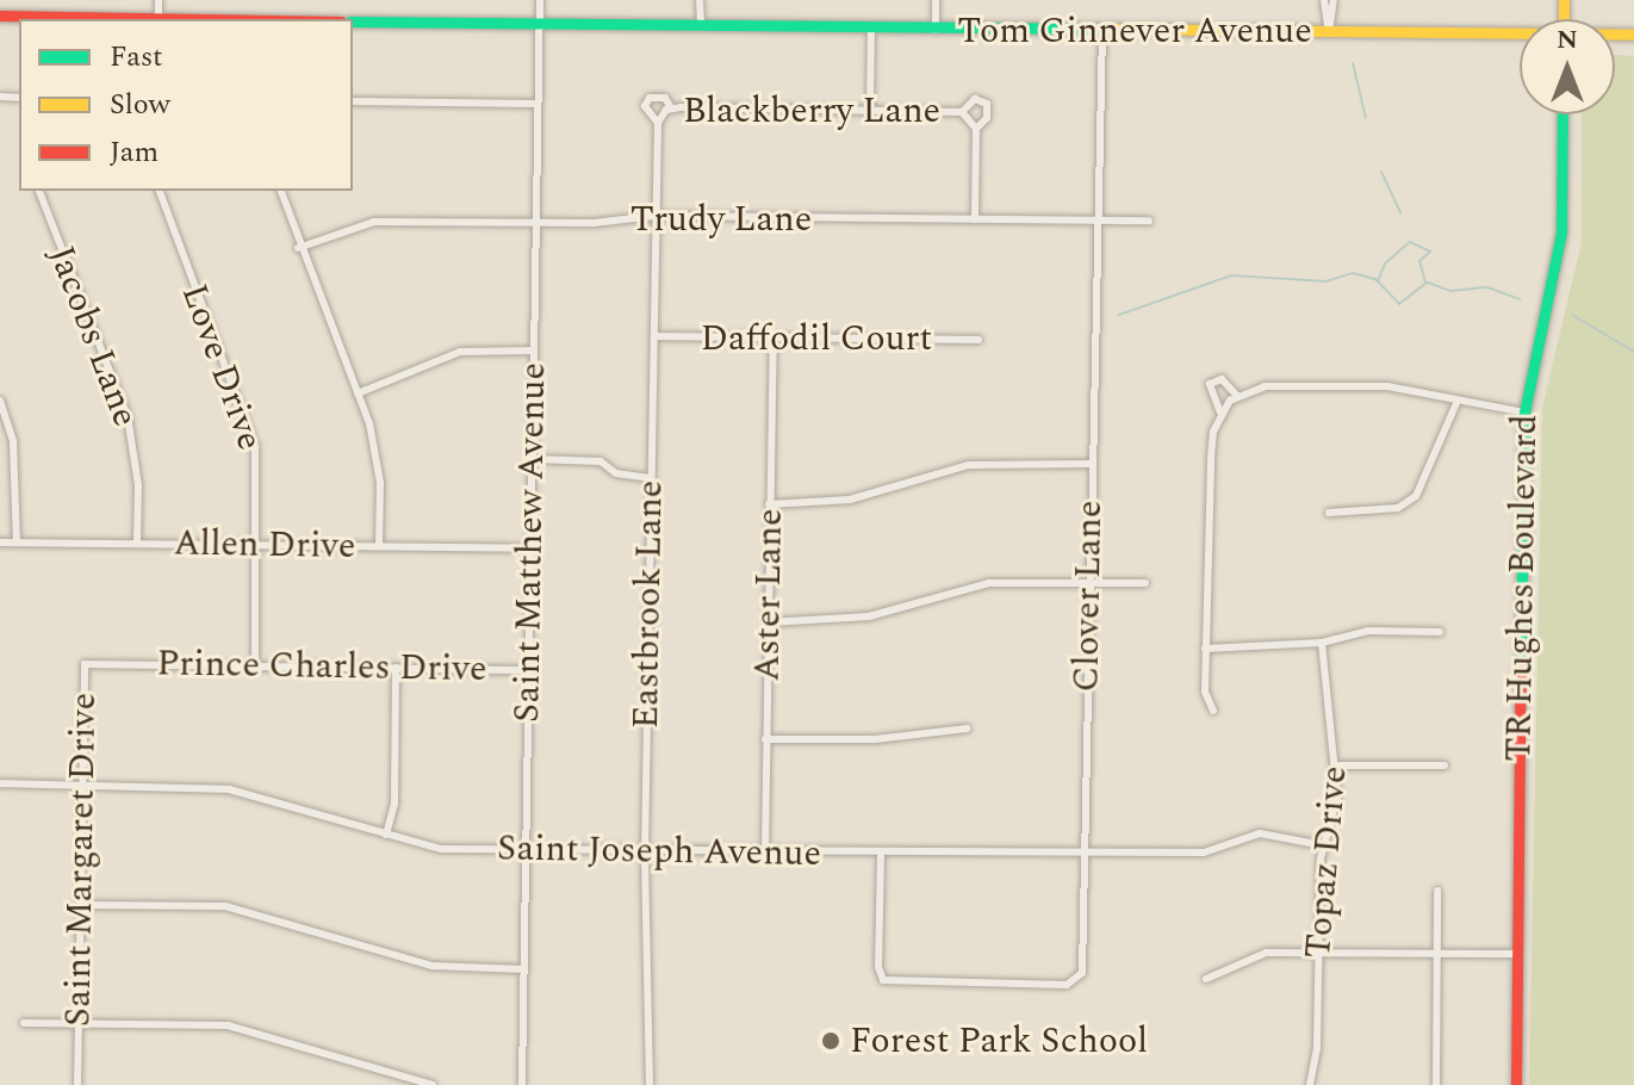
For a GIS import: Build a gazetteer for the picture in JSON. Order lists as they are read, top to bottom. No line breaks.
{"streets":{"main road":["Tom Ginnever Avenue","TR Hughes Boulevard"],"street":["Blackberry Lane","Trudy Lane","Jacobs Lane","Daffodil Court","Love Drive","Saint Matthew Avenue","Allen Drive","Aster Lane","Clover Lane","Eastbrook Lane","Prince Charles Drive","Saint Joseph Avenue","Saint Margaret Drive","Topaz Drive"]},"crossings":[["Tom Ginnever Avenue","Saint Matthew Avenue"],["Tom Ginnever Avenue","Clover Lane"],["Blackberry Lane","Eastbrook Lane"],["Trudy Lane","Saint Matthew Avenue"],["Trudy Lane","Clover Lane"],["Trudy Lane","Eastbrook Lane"],["Jacobs Lane","Allen Drive"],["Daffodil Court","Aster Lane"],["Daffodil Court","Eastbrook Lane"],["Love Drive","Allen Drive"],["Love Drive","Prince Charles Drive"],["Saint Matthew Avenue","Allen Drive"],["Saint Matthew Avenue","Prince Charles Drive"],["Saint Matthew Avenue","Saint Joseph Avenue"],["Aster Lane","Saint Joseph Avenue"],["Clover Lane","Saint Joseph Avenue"],["Eastbrook Lane","Saint Joseph Avenue"],["Prince Charles Drive","Saint Margaret Drive"],["Saint Joseph Avenue","Saint Margaret Drive"],["Saint Joseph Avenue","Topaz Drive"]],"places":["Forest Park School"],"legend":["Fast","Slow","Jam"],"north":"top"}
